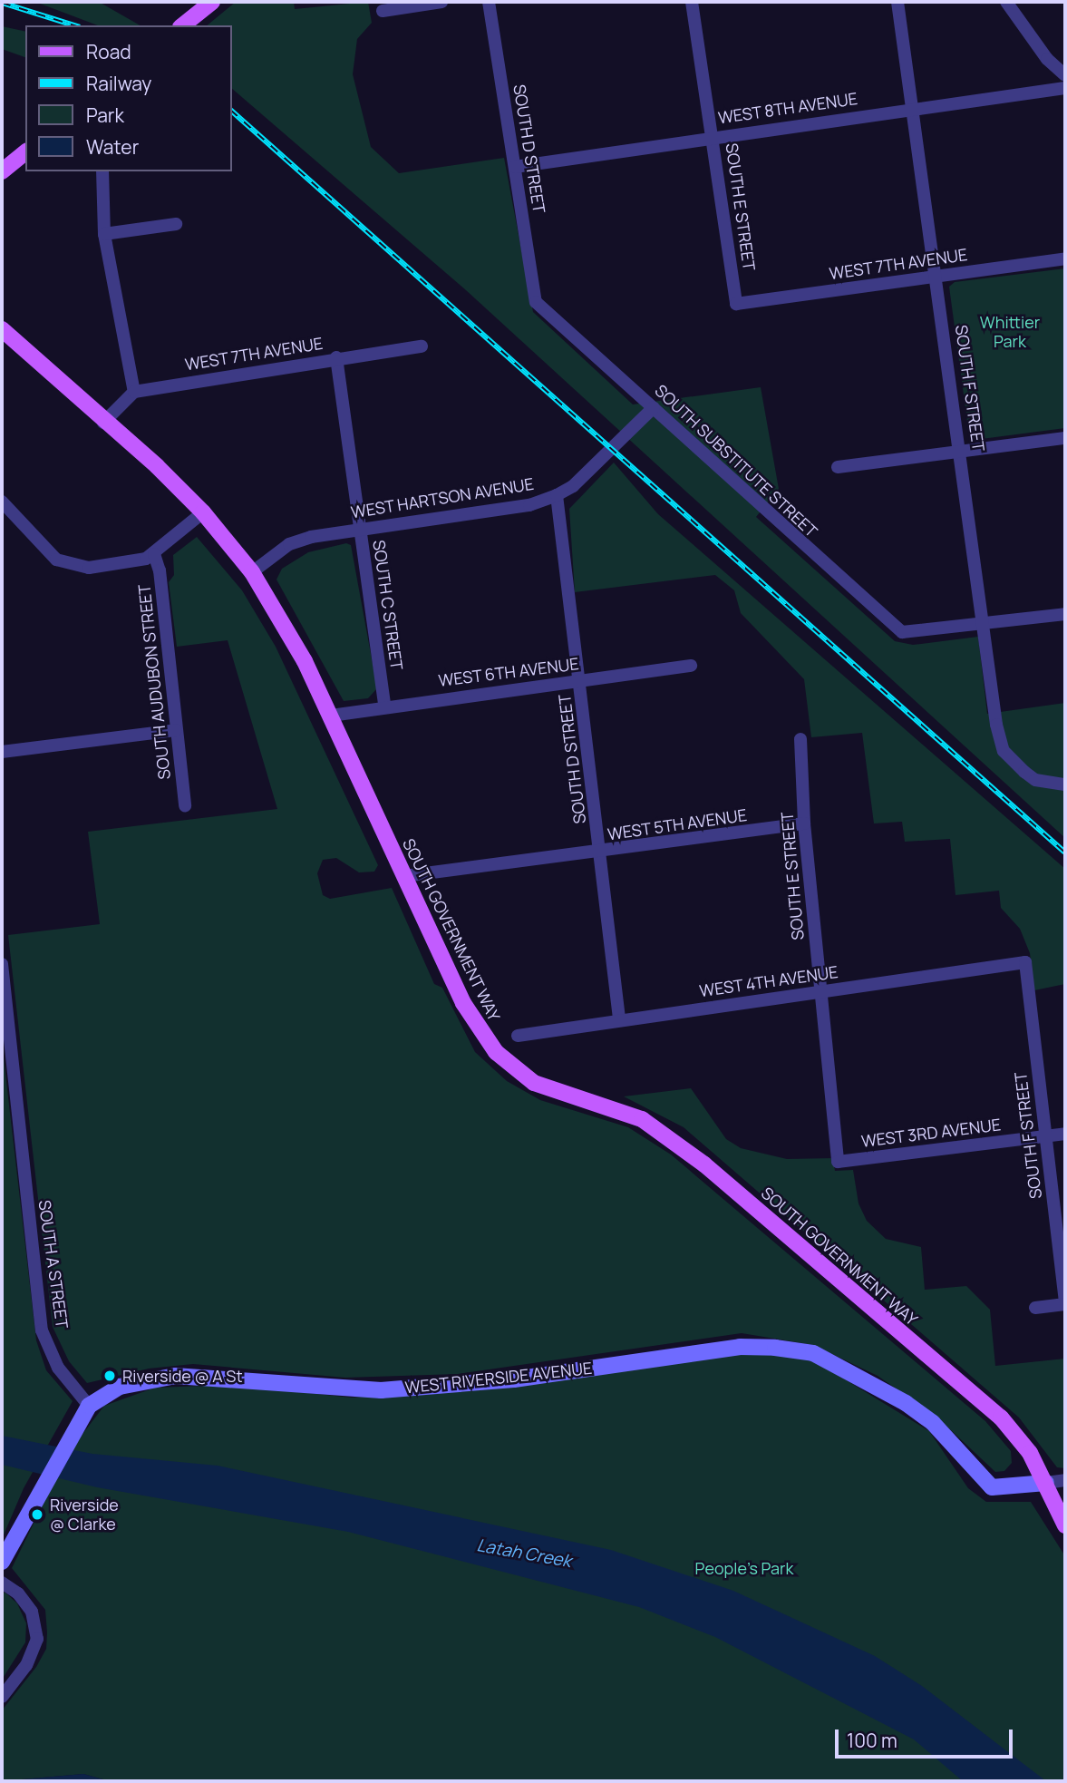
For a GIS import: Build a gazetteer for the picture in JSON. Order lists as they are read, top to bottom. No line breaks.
{"streets":{"main road":["SOUTH GOVERNMENT WAY","WEST RIVERSIDE AVENUE"],"street":["WEST 8TH AVENUE","SOUTH D STREET","SOUTH E STREET","WEST 7TH AVENUE","SOUTH F STREET","SOUTH SUBSTITUTE STREET","WEST HARTSON AVENUE","SOUTH C STREET","WEST 6TH AVENUE","SOUTH AUDUBON STREET","WEST 5TH AVENUE","WEST 4TH AVENUE","WEST 3RD AVENUE","SOUTH A STREET"]},"crossings":[["WEST 8TH AVENUE","SOUTH D STREET"],["WEST 8TH AVENUE","SOUTH E STREET"],["WEST 8TH AVENUE","SOUTH F STREET"],["SOUTH D STREET","SOUTH SUBSTITUTE STREET"],["SOUTH D STREET","WEST HARTSON AVENUE"],["SOUTH D STREET","WEST 6TH AVENUE"],["SOUTH D STREET","WEST 5TH AVENUE"],["SOUTH D STREET","WEST 4TH AVENUE"],["SOUTH E STREET","WEST 7TH AVENUE"],["SOUTH E STREET","WEST 5TH AVENUE"],["SOUTH E STREET","WEST 4TH AVENUE"],["SOUTH E STREET","WEST 3RD AVENUE"],["WEST 7TH AVENUE","SOUTH F STREET"],["WEST 7TH AVENUE","SOUTH C STREET"],["SOUTH F STREET","SOUTH SUBSTITUTE STREET"],["SOUTH F STREET","WEST 4TH AVENUE"],["SOUTH F STREET","WEST 3RD AVENUE"],["SOUTH SUBSTITUTE STREET","WEST HARTSON AVENUE"],["WEST HARTSON AVENUE","SOUTH C STREET"],["WEST HARTSON AVENUE","SOUTH GOVERNMENT WAY"],["SOUTH C STREET","WEST 6TH AVENUE"],["WEST 6TH AVENUE","SOUTH GOVERNMENT WAY"],["WEST 5TH AVENUE","SOUTH GOVERNMENT WAY"],["SOUTH GOVERNMENT WAY","WEST RIVERSIDE AVENUE"],["SOUTH A STREET","WEST RIVERSIDE AVENUE"]],"water":["Latah Creek"],"parks":["Whittier Park","People's Park"],"places":["Riverside @ A St","Riverside @ Clarke"],"legend":["Road","Railway","Park","Water"],"scale_bar":"100 m"}
